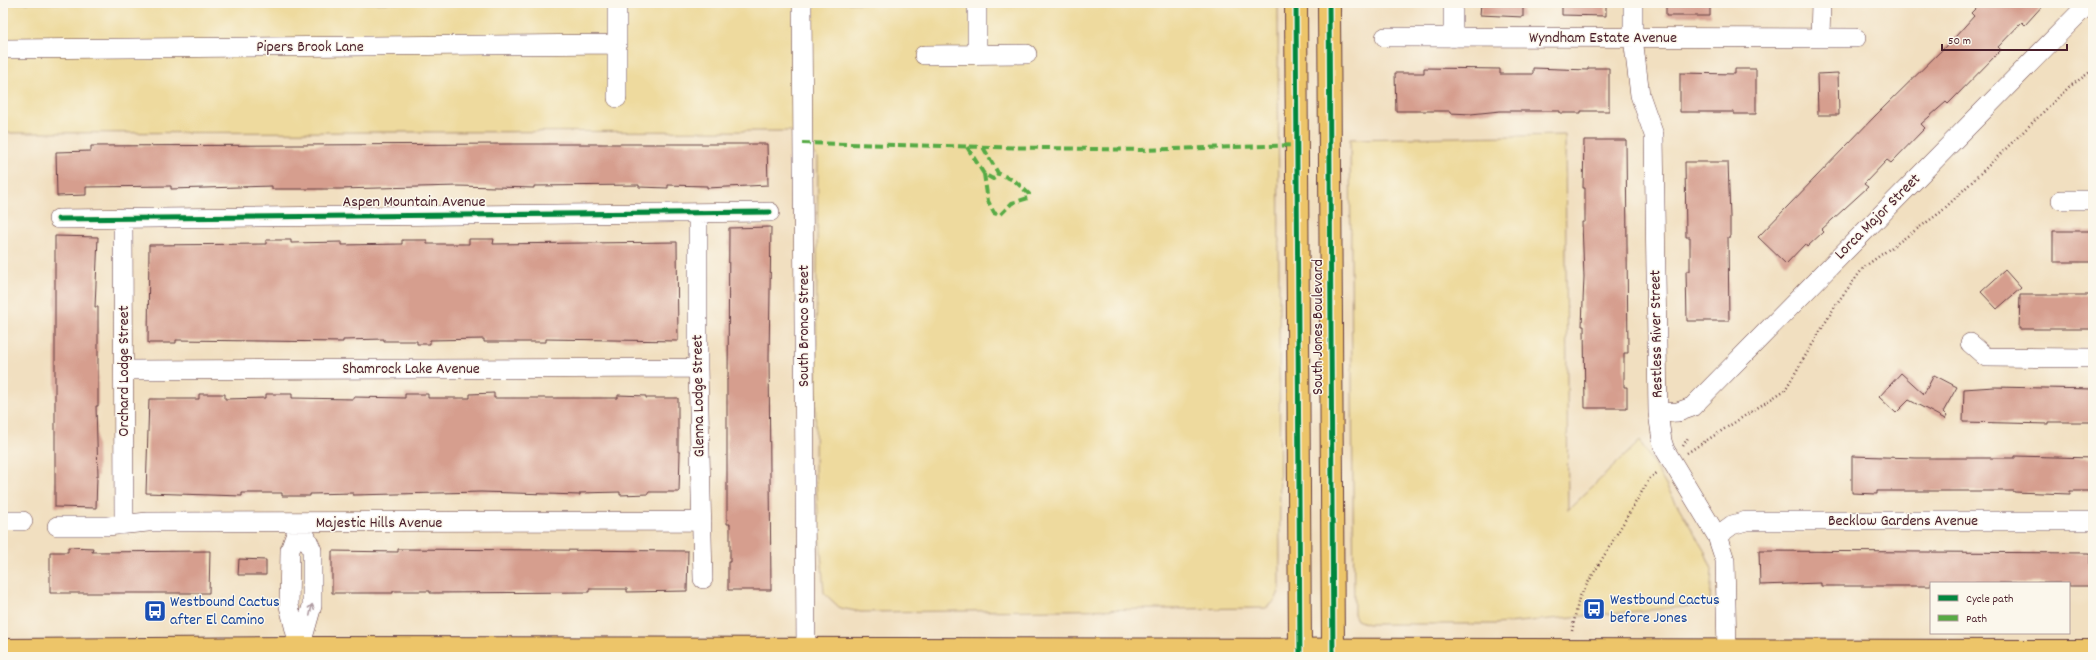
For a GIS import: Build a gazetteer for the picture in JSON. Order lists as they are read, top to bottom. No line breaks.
{"streets":{"main road":["South Jones Boulevard"],"street":["Wyndham Estate Avenue","Pipers Brook Lane","Aspen Mountain Avenue","Lorca Major Street","South Bronco Street","Restless River Street","Shamrock Lake Avenue","Orchard Lodge Street","Glenna Lodge Street","Becklow Gardens Avenue","Majestic Hills Avenue"]},"crossings":[["Wyndham Estate Avenue","Restless River Street"],["Aspen Mountain Avenue","Orchard Lodge Street"],["Aspen Mountain Avenue","Glenna Lodge Street"],["Lorca Major Street","Restless River Street"],["Restless River Street","Becklow Gardens Avenue"],["Shamrock Lake Avenue","Orchard Lodge Street"],["Shamrock Lake Avenue","Glenna Lodge Street"],["Orchard Lodge Street","Majestic Hills Avenue"],["Glenna Lodge Street","Majestic Hills Avenue"]],"places":{"bus stop":["Westbound Cactus before Jones","Westbound Cactus after El Camino"]},"legend":["Cycle path","Path"],"scale_bar":"50 m"}
